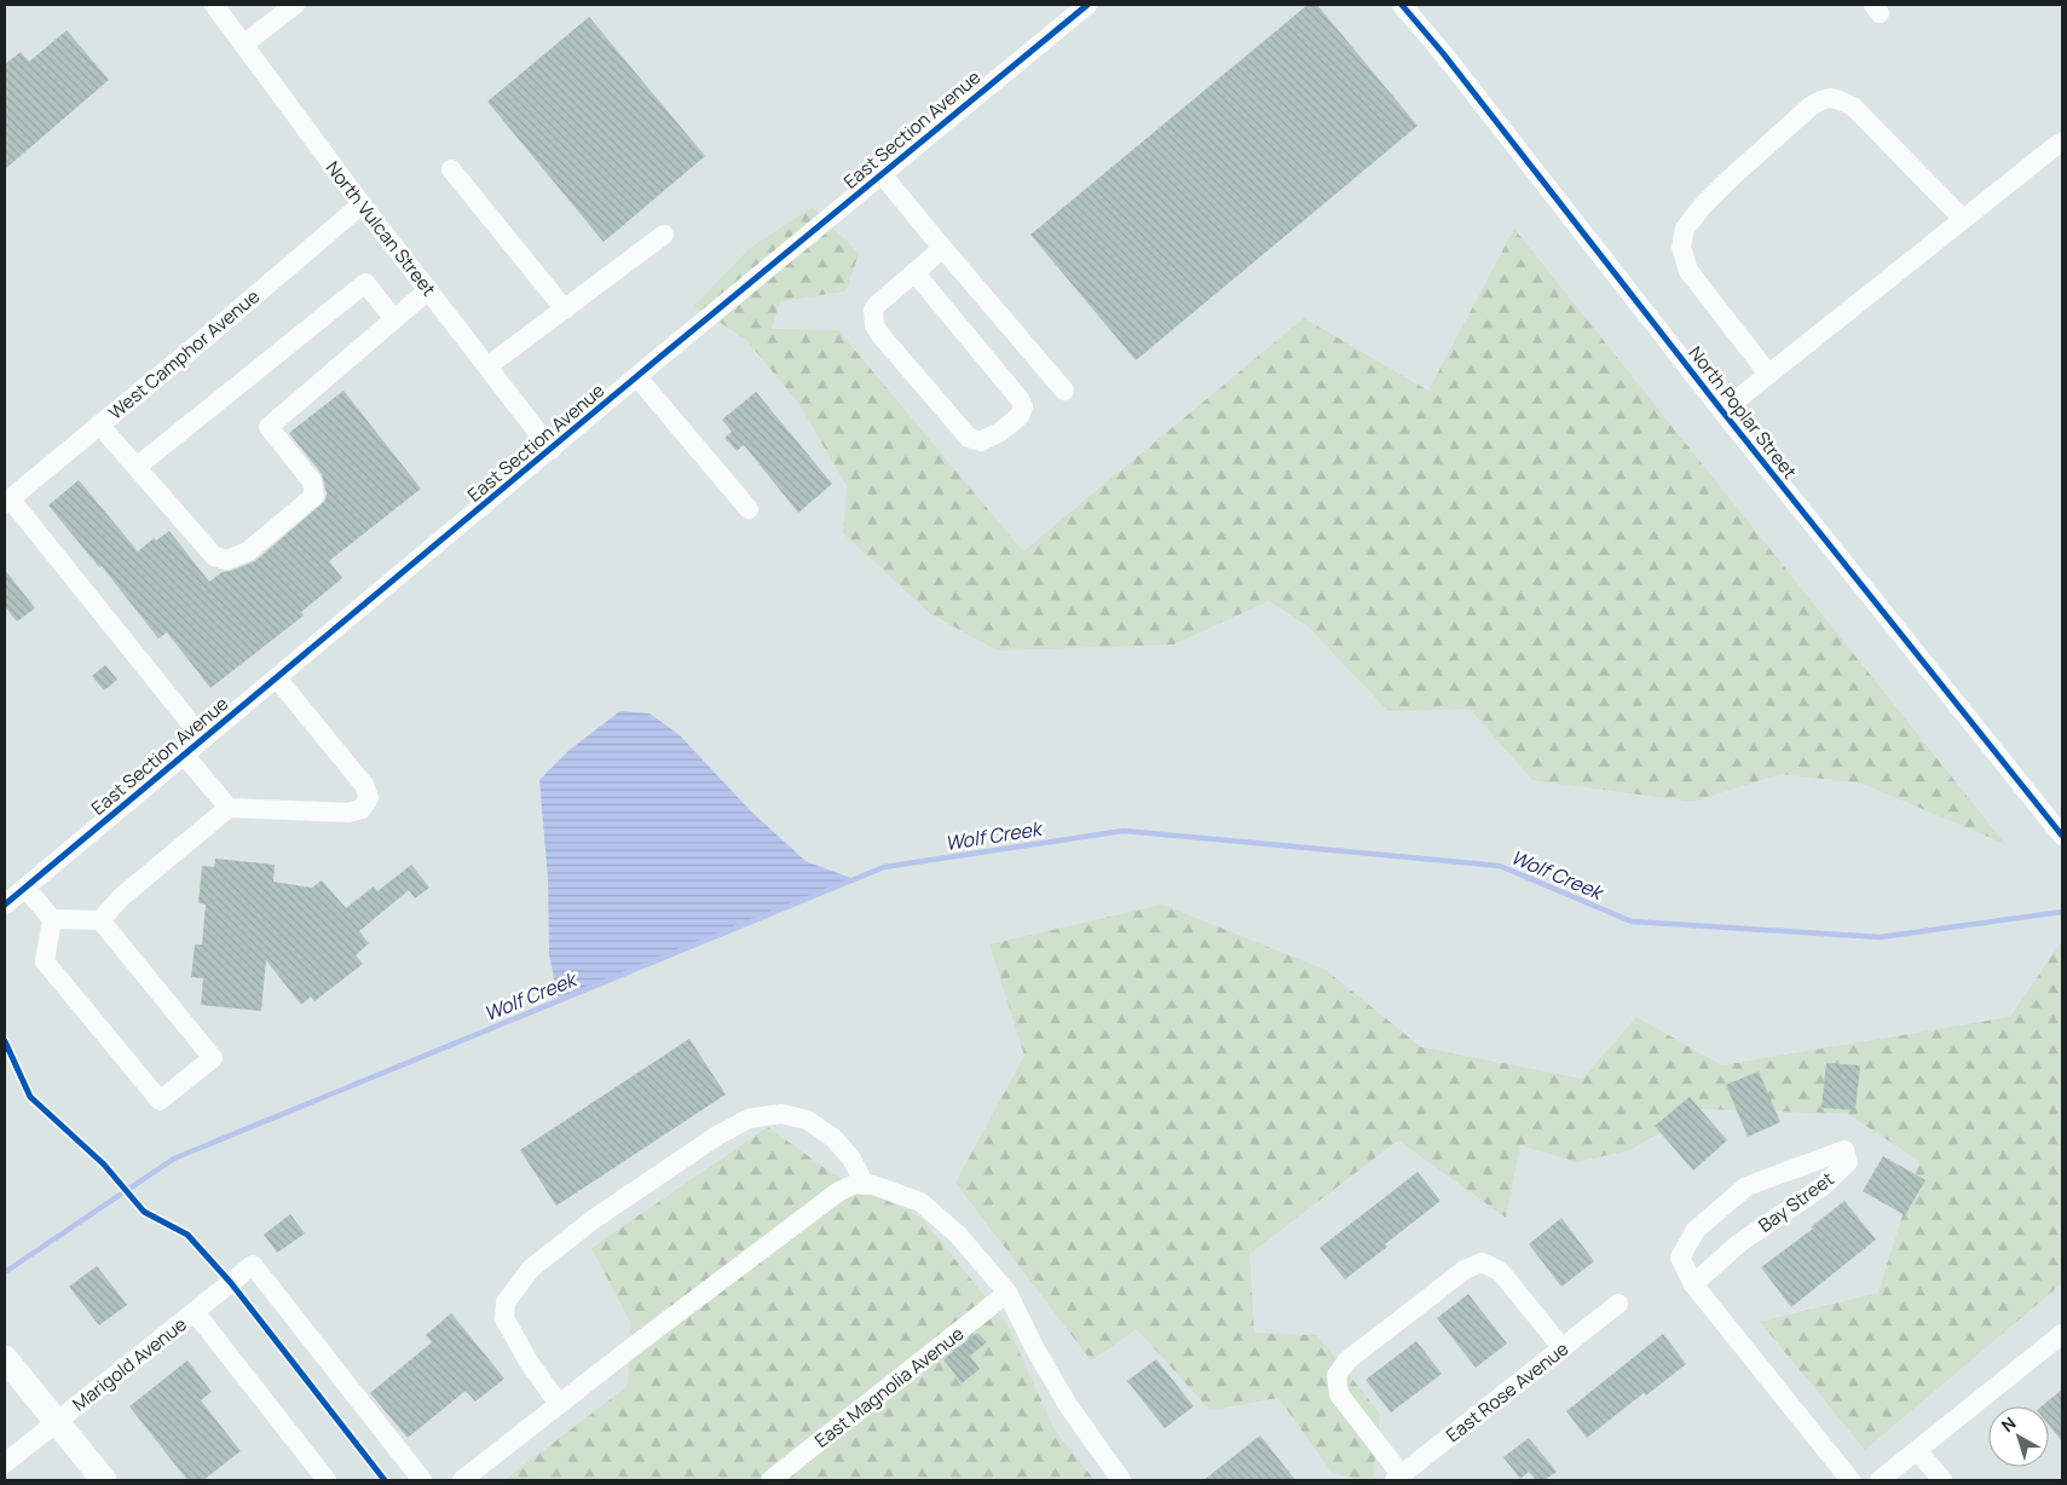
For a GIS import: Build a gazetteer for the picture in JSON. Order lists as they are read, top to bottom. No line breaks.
{"streets":{"street":["East Section Avenue","North Vulcan Street","West Camphor Avenue","North Poplar Street","Bay Street","Marigold Avenue","East Magnolia Avenue","East Rose Avenue"]},"crossings":[["East Section Avenue","North Vulcan Street"],["North Vulcan Street","West Camphor Avenue"]],"water":["Wolf Creek"],"north":"top left"}
